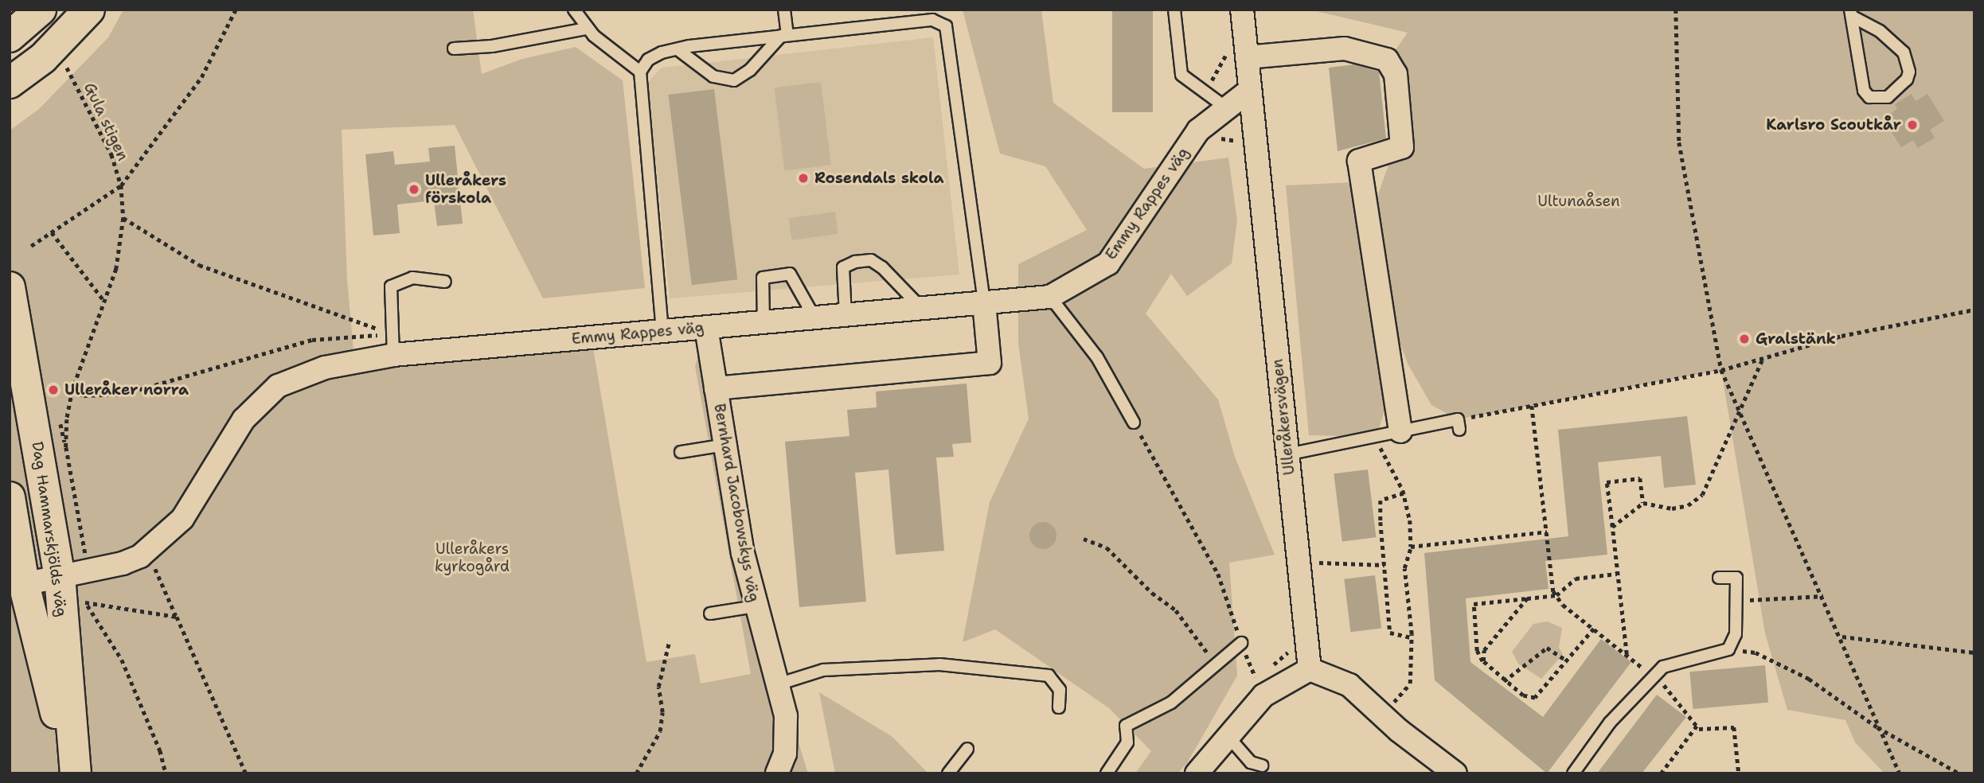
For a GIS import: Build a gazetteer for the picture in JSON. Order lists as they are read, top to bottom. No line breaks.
{"streets":{"main road":["Dag Hammarskjölds väg"],"street":["Emmy Rappes väg","Ulleråkersvägen","Bernhard Jacobowskys väg"],"path":["Gula stigen"]},"crossings":[["Emmy Rappes väg","Ulleråkersvägen"],["Emmy Rappes väg","Bernhard Jacobowskys väg"],["Emmy Rappes väg","Dag Hammarskjölds väg"]],"parks":["Ultunaåsen","Ulleråkers kyrkogård"],"places":["Karlsro Scoutkår","Rosendals skola","Ulleråkers förskola","Gralstänk","Ulleråker norra"]}
